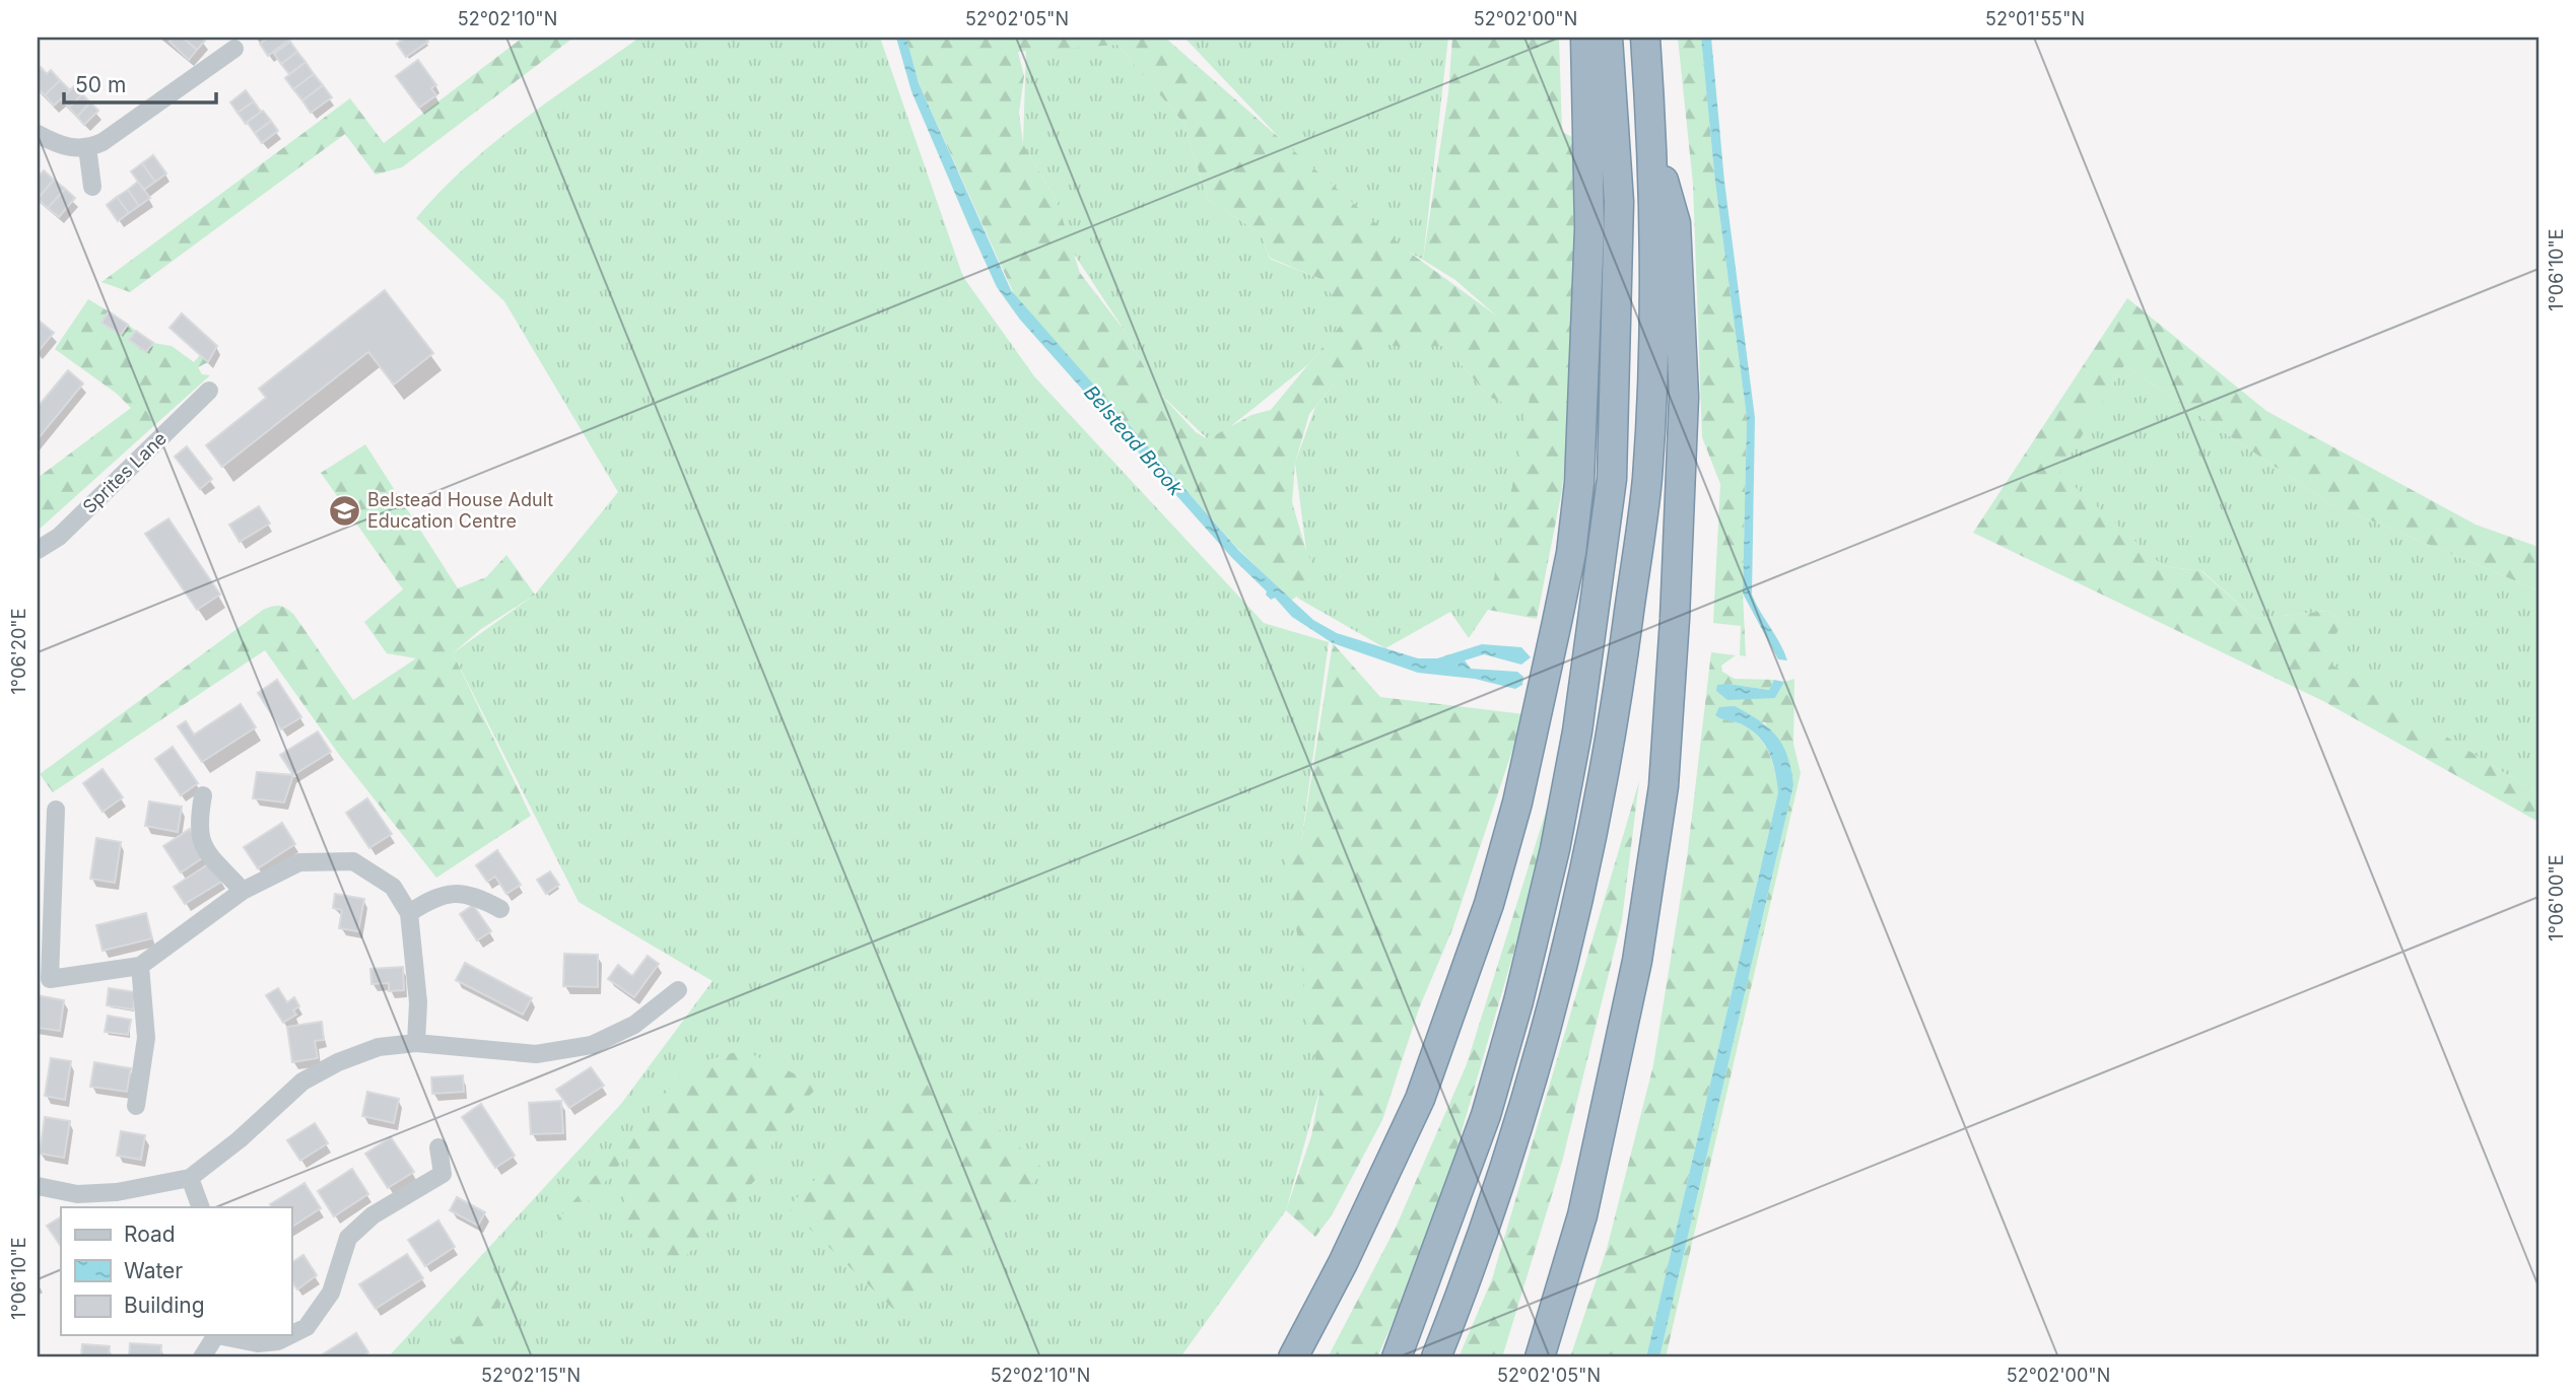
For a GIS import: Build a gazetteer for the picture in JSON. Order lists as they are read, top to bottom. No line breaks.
{"streets":{"street":["Sprites Lane"]},"water":["Belstead Brook"],"places":{"school or university":["Belstead House Adult Education Centre"]},"legend":["Road","Water","Building"],"scale_bar":"50 m","coordinates":["52°02'10\"N","52°02'05\"N","52°02'00\"N","52°01'55\"N","1°06'10\"E","1°06'20\"E","1°06'00\"E","52°02'15\"N"]}
